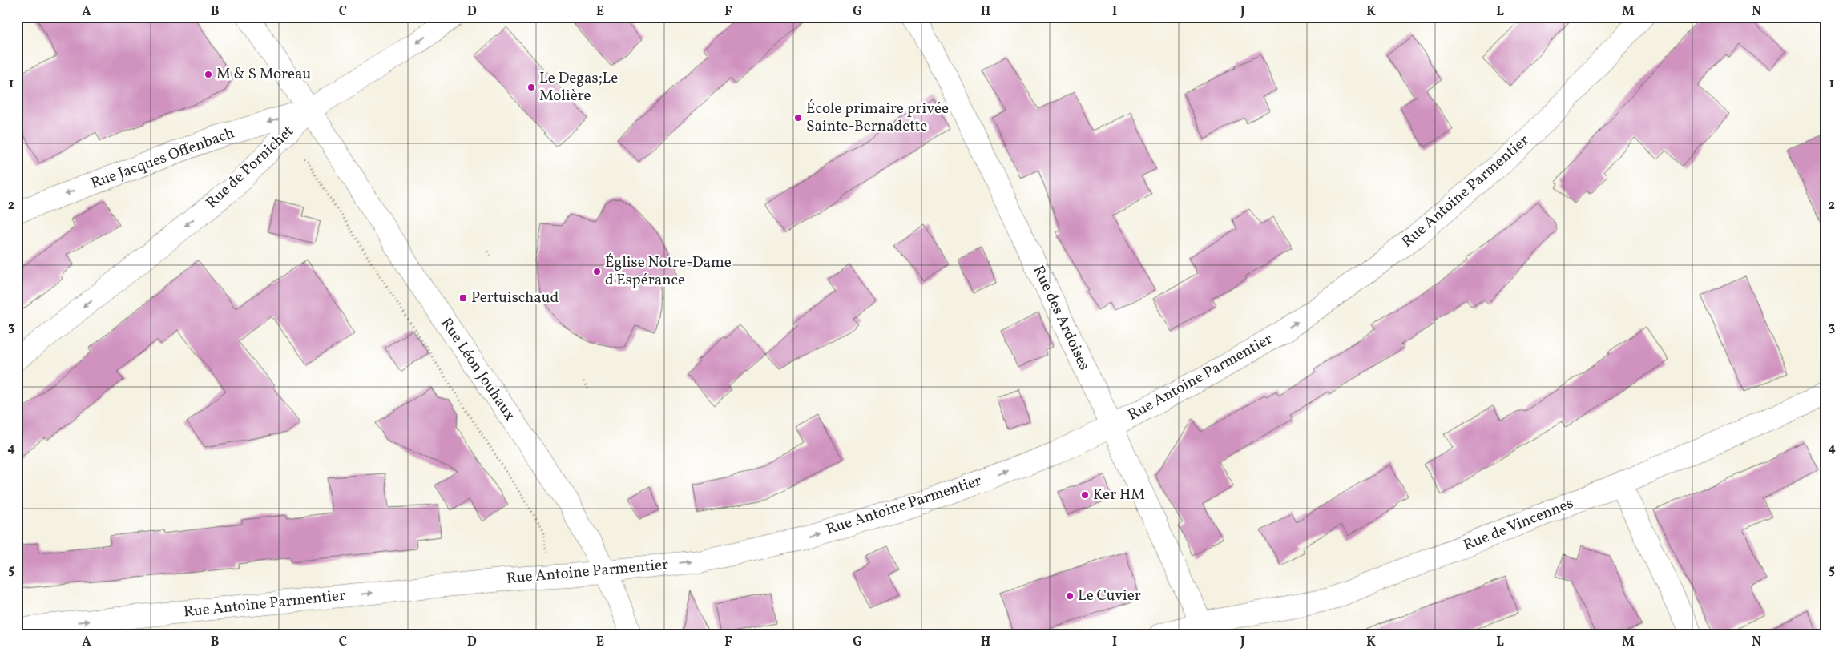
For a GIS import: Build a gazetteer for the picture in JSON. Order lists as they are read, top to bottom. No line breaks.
{"streets":{"street":["Rue Jacques Offenbach","Rue de Pornichet","Rue Antoine Parmentier","Rue des Ardoises","Rue Léon Jouhaux","Rue de Vincennes"]},"crossings":[["Rue Jacques Offenbach","Rue de Pornichet"],["Rue Jacques Offenbach","Rue Léon Jouhaux"],["Rue de Pornichet","Rue Léon Jouhaux"],["Rue Antoine Parmentier","Rue des Ardoises"],["Rue Antoine Parmentier","Rue Léon Jouhaux"],["Rue des Ardoises","Rue de Vincennes"]],"one_way":["Rue Jacques Offenbach","Rue de Pornichet","Rue Antoine Parmentier"],"places":{"other":["M & S Moreau","Le Degas;Le Molière","École primaire privée Sainte-Bernadette","Église Notre-Dame d'Espérance","Ker HM","Le Cuvier"],"transit":["Pertuischaud"]},"grid":{"columns":["A","B","C","D","E","F","G","H","I","J","K","L","M","N"],"rows":["1","2","3","4","5"]}}
